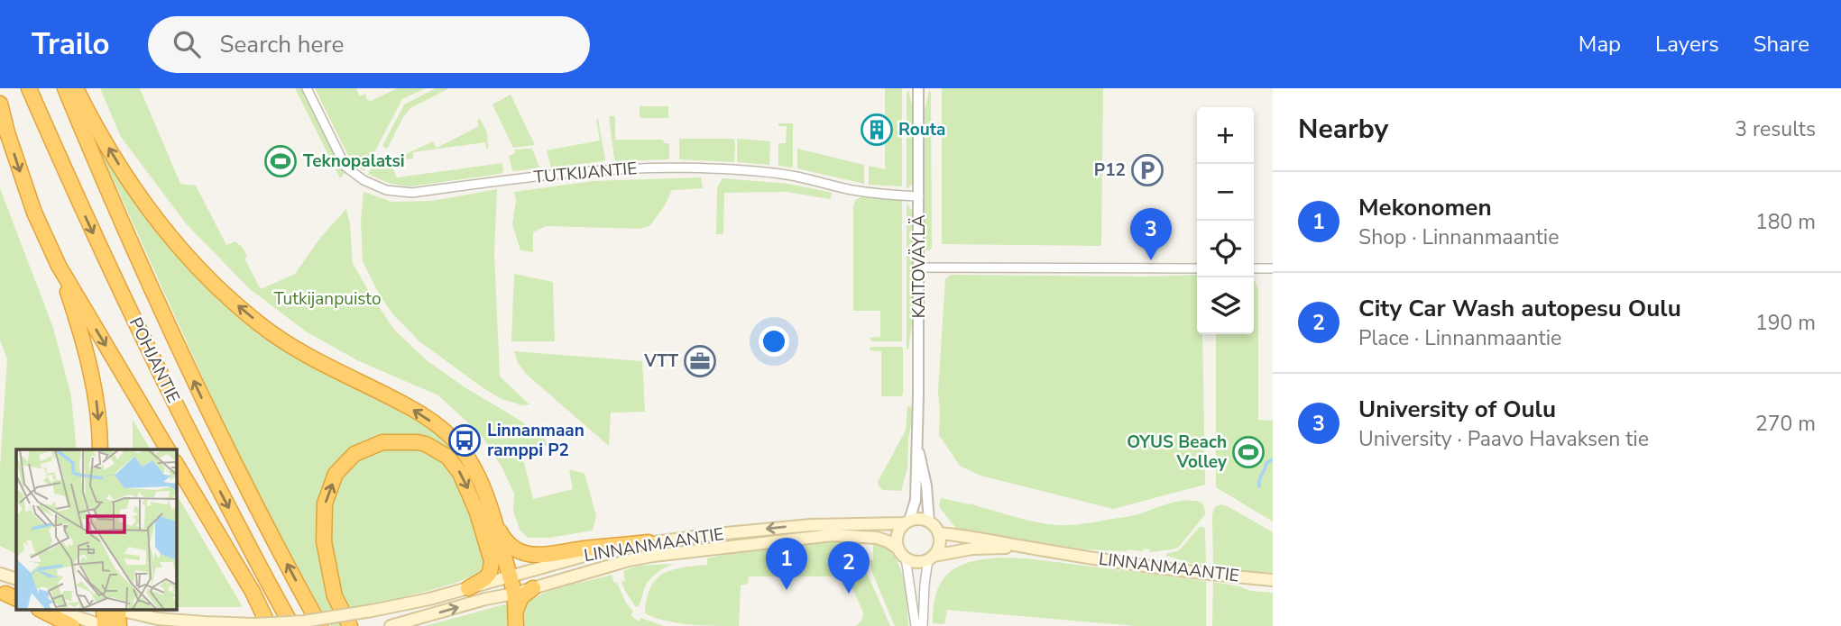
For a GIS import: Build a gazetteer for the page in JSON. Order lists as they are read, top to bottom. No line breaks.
{"streets":{"highway":["POHJANTIE"],"main road":["LINNANMAANTIE"],"street":["TUTKIJANTIE","KAITOVÄYLÄ"]},"crossings":[["TUTKIJANTIE","KAITOVÄYLÄ"],["KAITOVÄYLÄ","LINNANMAANTIE"]],"parks":["Tutkijanpuisto"],"places":{"building":["Routa"],"sports":["Teknopalatsi","OYUS Beach Volley"],"parking":["P12"],"office":["VTT"],"bus stop":["Linnanmaan ramppi P2"]},"page":{"header":"Trailo","search":"Search here","nav":["Map","Layers","Share"],"heading":["Nearby","3 results"],"map_buttons":["+","−"],"list":[{"mark":"1","name":"Mekonomen","note":"Shop · Linnanmaantie","value":"180 m"},{"mark":"2","name":"City Car Wash autopesu Oulu","note":"Place · Linnanmaantie","value":"190 m"},{"mark":"3","name":"University of Oulu","note":"University · Paavo Havaksen tie","value":"270 m"}],"pins":["3","1","2"]}}
